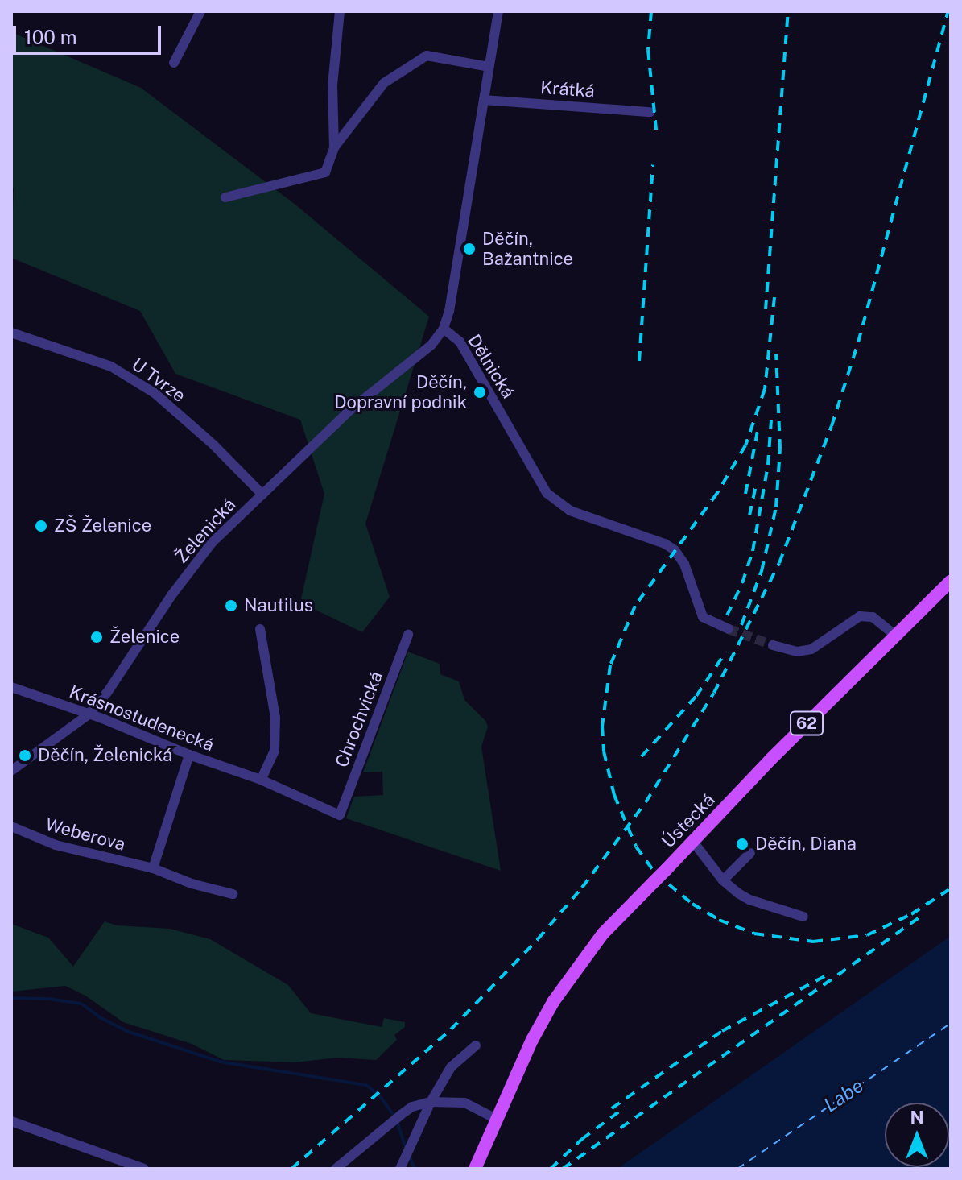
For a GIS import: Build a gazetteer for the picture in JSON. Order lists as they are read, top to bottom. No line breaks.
{"streets":{"main road":["62","Ústecká"],"street":["Krátká","Dělnická","U Tvrze","Želenická","Krásnostudenecká","Chrochvická","Weberova"]},"crossings":[["Krátká","Dělnická"],["Dělnická","Želenická"],["U Tvrze","Želenická"],["Želenická","Krásnostudenecká"],["Krásnostudenecká","Chrochvická"]],"water":["Labe"],"places":["Děčín, Bažantnice","Děčín, Dopravní podnik","ZŠ Želenice","Nautilus","Želenice","Děčín, Želenická","Děčín, Diana"],"scale_bar":"100 m","north":"top"}
